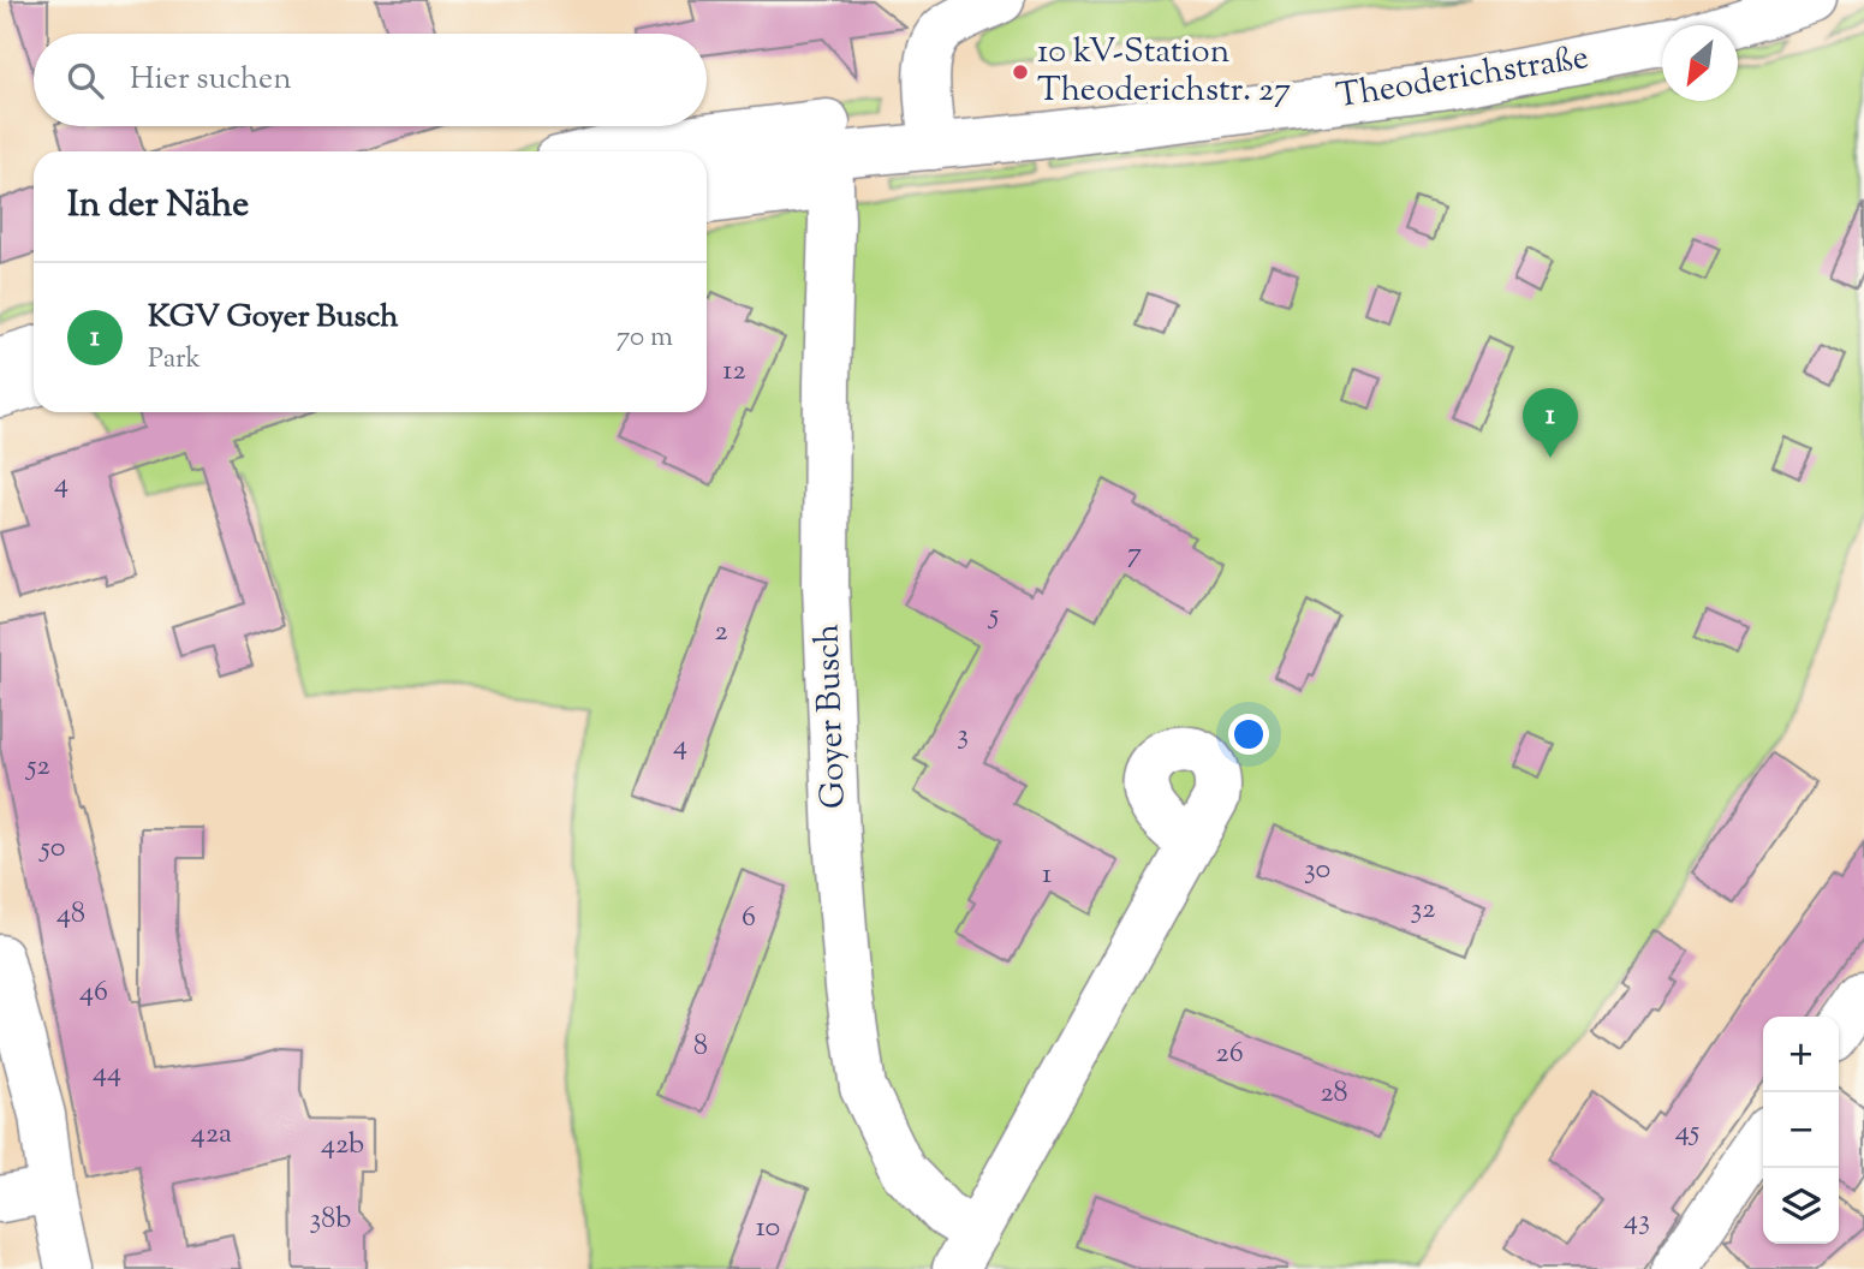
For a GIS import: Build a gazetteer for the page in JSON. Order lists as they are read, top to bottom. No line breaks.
{"streets":{"street":["Theoderichstraße","Goyer Busch"]},"crossings":[["Theoderichstraße","Goyer Busch"]],"places":["10 kV-Station Theoderichstr. 27"],"house_numbers":["12","4","7","5","2","3","4","52","50","30","1","32","48","6","46","8","26","44","28","45","42a","42b","38b","43","10"],"north":"bottom left","page":{"search":"Hier suchen","heading":"In der Nähe","list":[{"mark":"1","name":"KGV Goyer Busch","note":"Park","value":"70 m"}],"pins":"1","map_buttons":["+","−"]}}
